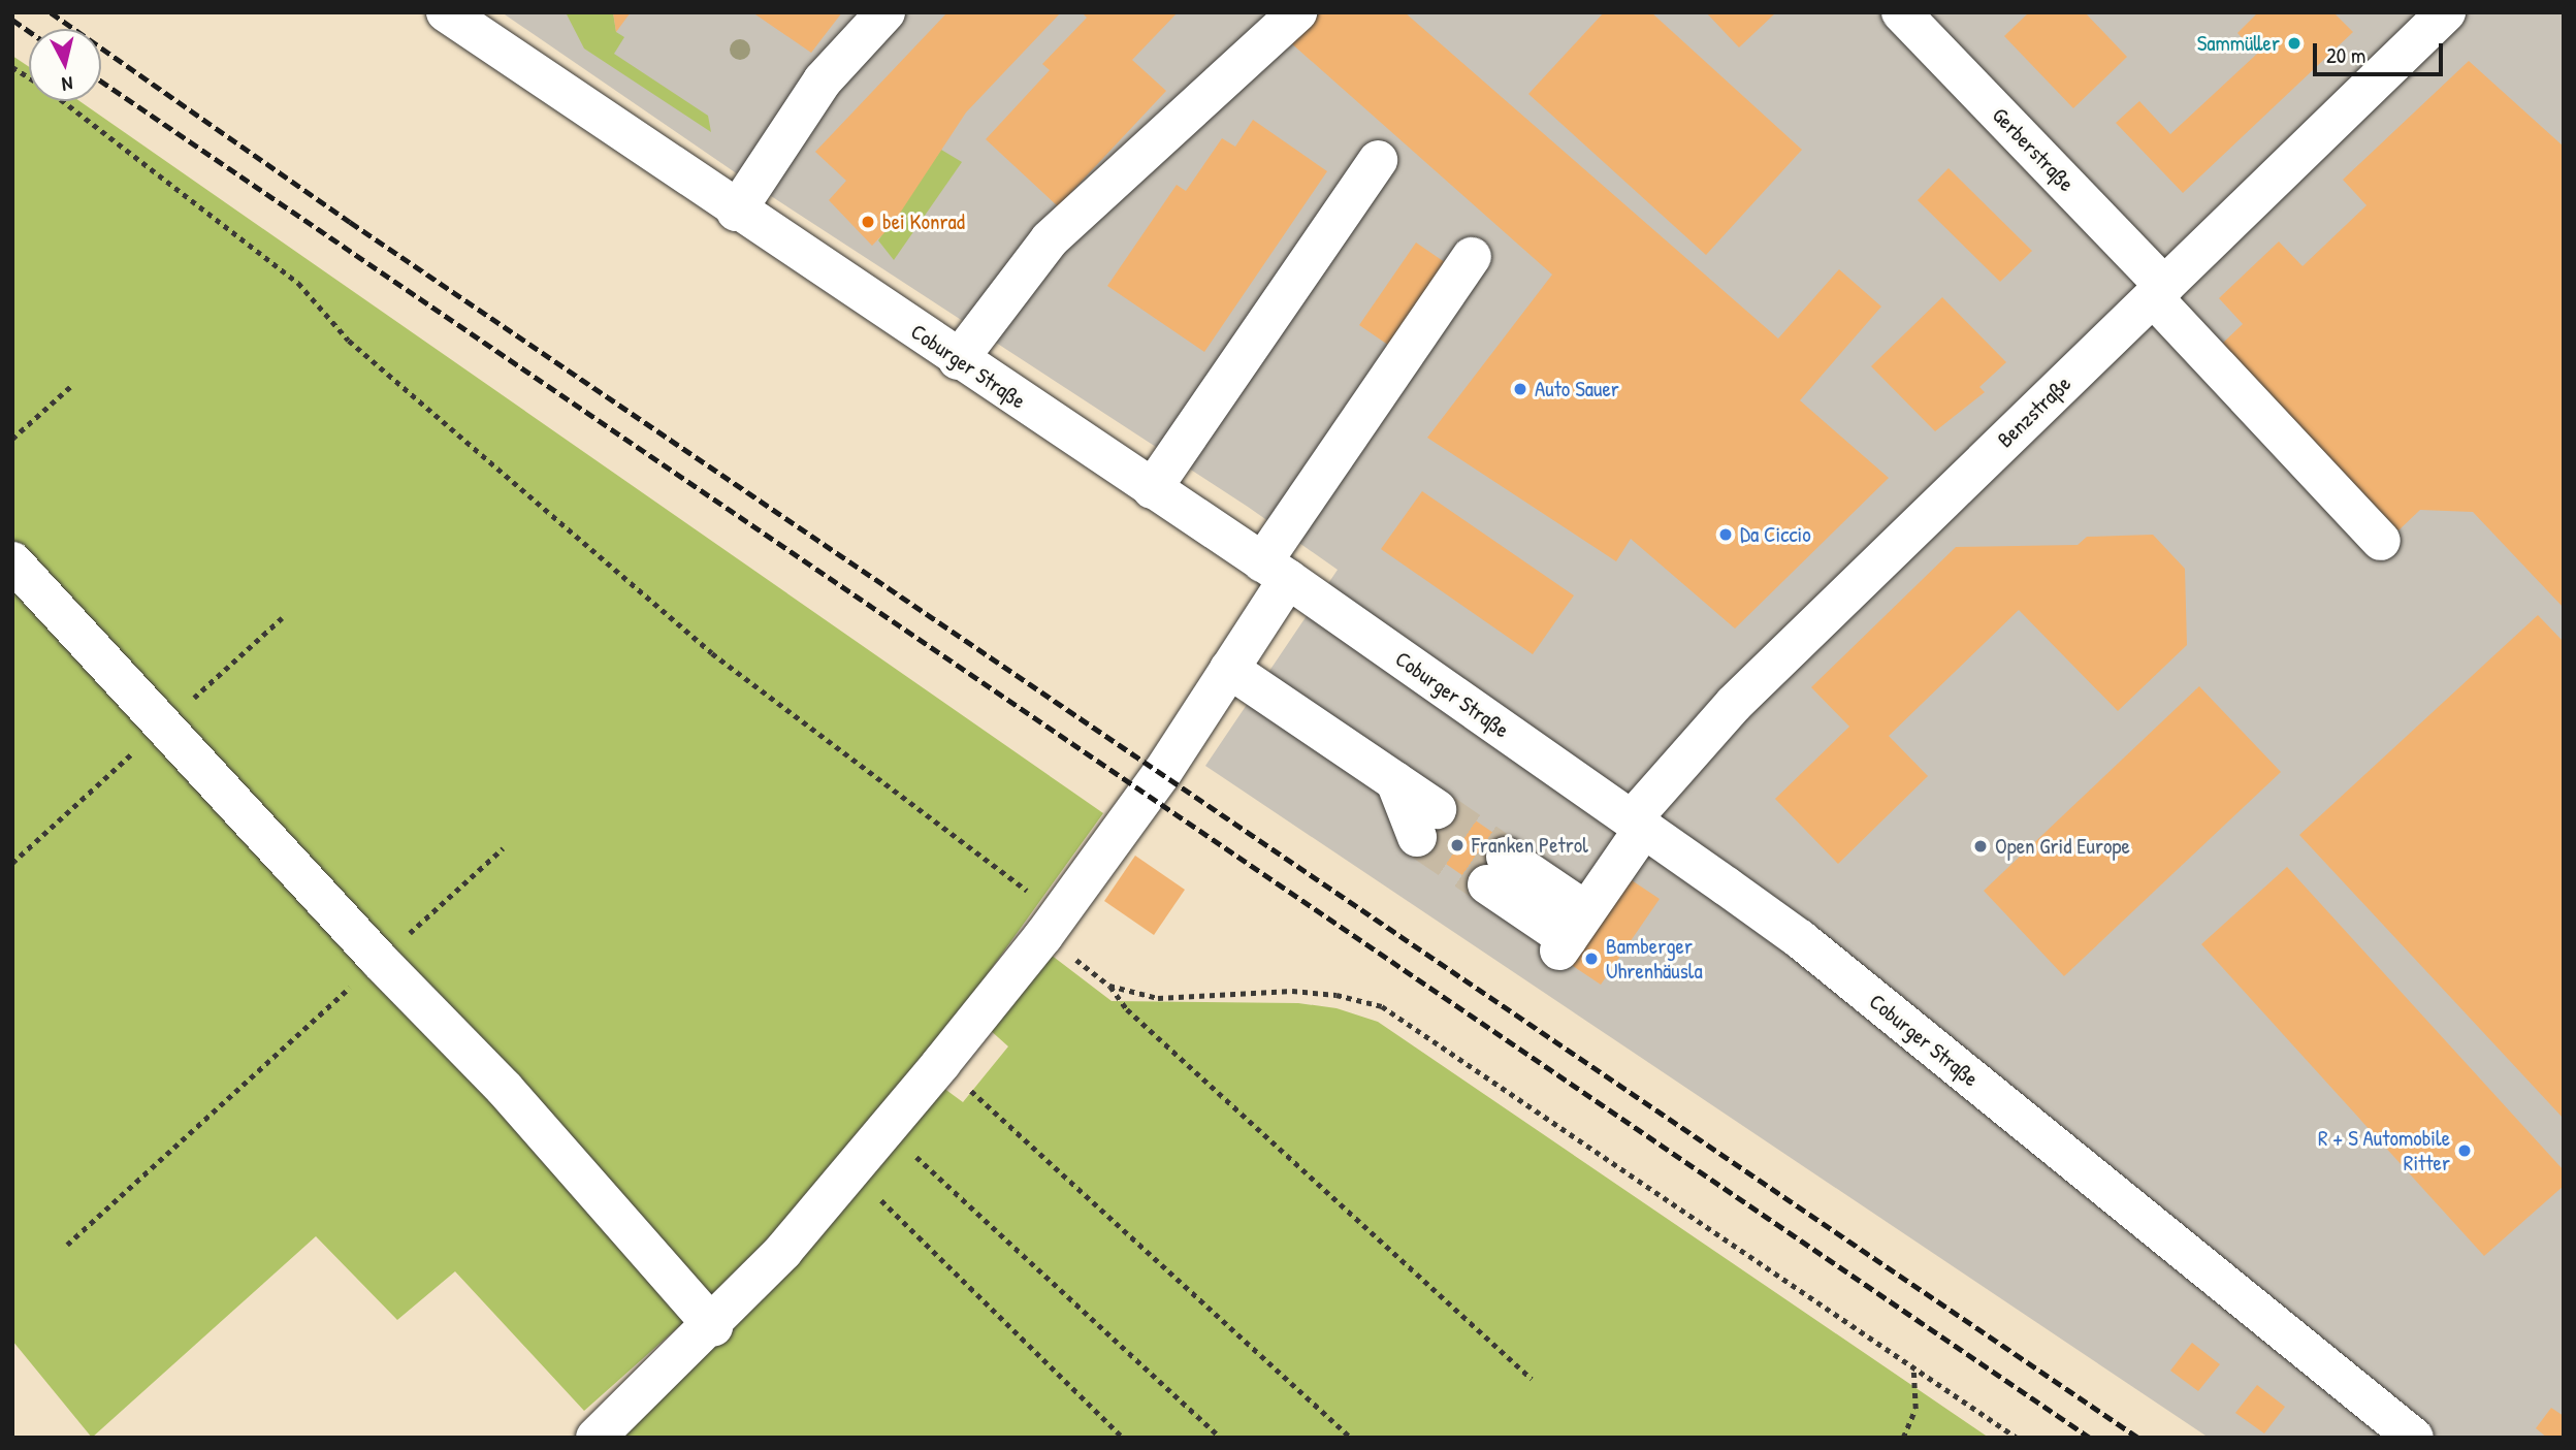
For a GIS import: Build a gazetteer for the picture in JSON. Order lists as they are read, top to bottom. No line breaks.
{"streets":{"street":["Gerberstraße","Coburger Straße","Benzstraße"]},"crossings":[["Gerberstraße","Benzstraße"],["Coburger Straße","Benzstraße"]],"places":["Sammüller","bei Konrad","Auto Sauer","Da Ciccio","Franken Petrol","Open Grid Europe","Bamberger Uhrenhäusla","R + S Automobile Ritter"],"scale_bar":"20 m","north":"bottom"}
